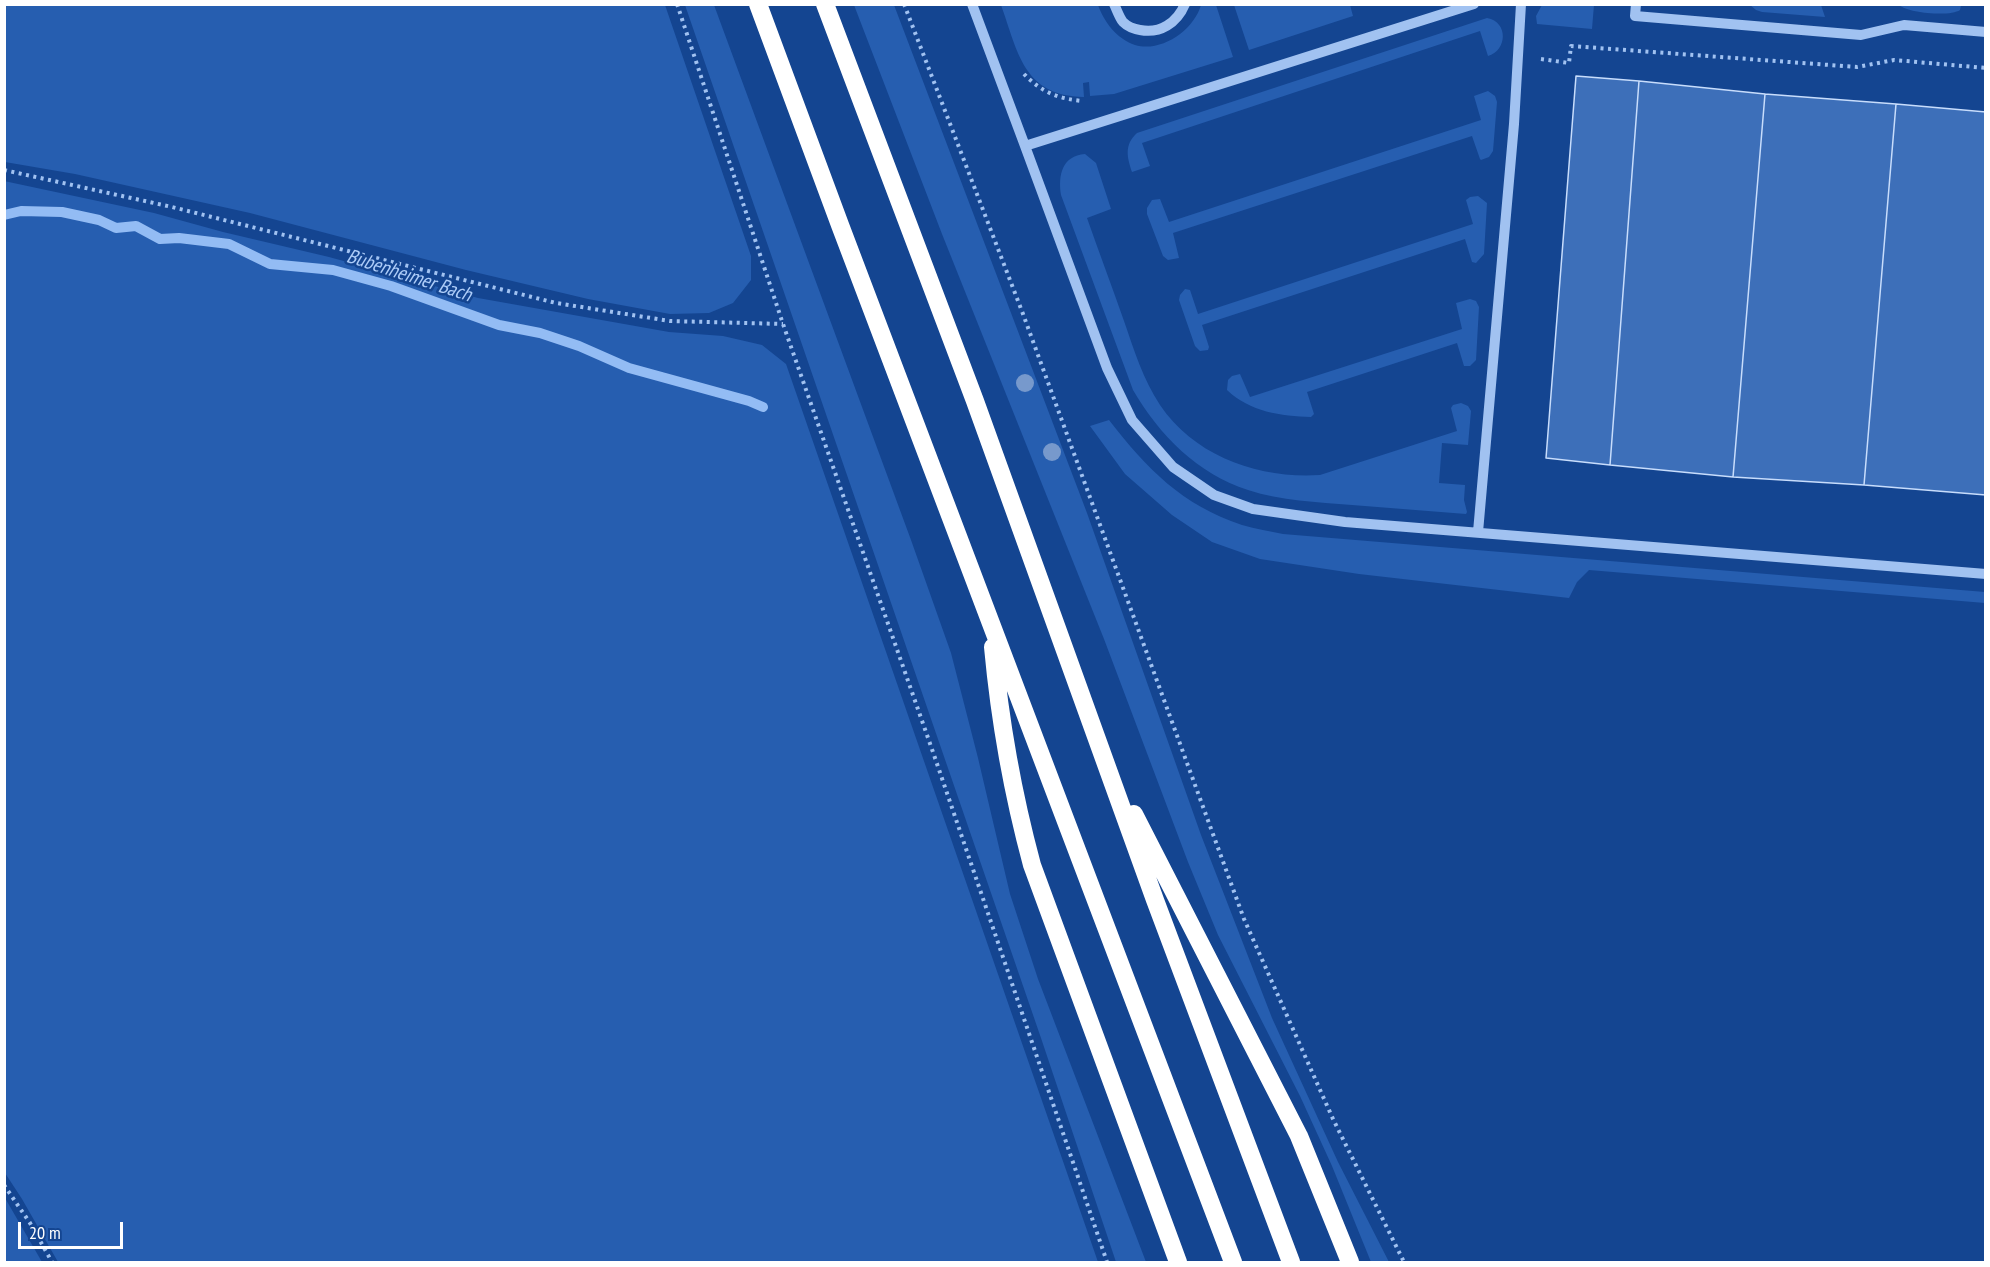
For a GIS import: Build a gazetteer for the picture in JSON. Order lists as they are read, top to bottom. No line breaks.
{"water":["Bubenheimer Bach"],"scale_bar":"20 m"}
